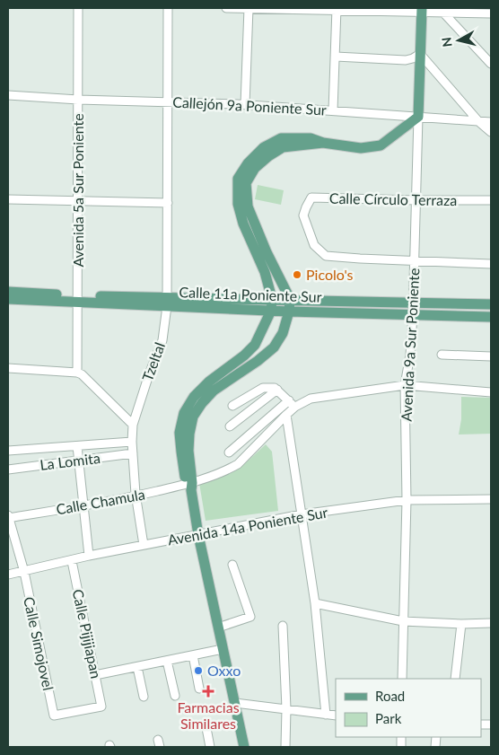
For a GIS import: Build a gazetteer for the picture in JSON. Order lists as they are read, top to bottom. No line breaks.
{"streets":{"main road":["Calle 11a Poniente Sur"],"street":["Callejón 9a Poniente Sur","Avenida 5a Sur Poniente","Calle Círculo Terraza","Avenida 9a Sur Poniente","Tzeltal","La Lomita","Calle Chamula","Avenida 14a Poniente Sur","Calle Pijijiapan","Calle Simojovel"]},"crossings":[["Callejón 9a Poniente Sur","Avenida 5a Sur Poniente"],["Callejón 9a Poniente Sur","Avenida 9a Sur Poniente"],["Callejón 9a Poniente Sur","Tzeltal"],["Avenida 5a Sur Poniente","Calle 11a Poniente Sur"],["Calle Círculo Terraza","Avenida 9a Sur Poniente"],["Calle 11a Poniente Sur","Avenida 9a Sur Poniente"],["Calle 11a Poniente Sur","Tzeltal"],["Avenida 9a Sur Poniente","Calle Chamula"],["Avenida 9a Sur Poniente","Avenida 14a Poniente Sur"],["Tzeltal","La Lomita"],["Tzeltal","Calle Chamula"],["Tzeltal","Avenida 14a Poniente Sur"],["Calle Chamula","Calle Simojovel"],["Avenida 14a Poniente Sur","Calle Pijijiapan"],["Avenida 14a Poniente Sur","Calle Simojovel"],["Calle Pijijiapan","Calle Simojovel"]],"places":{"other":["Picolo's","Oxxo"],"health":["Farmacias Similares"]},"legend":["Road","Park"],"north":"left"}
